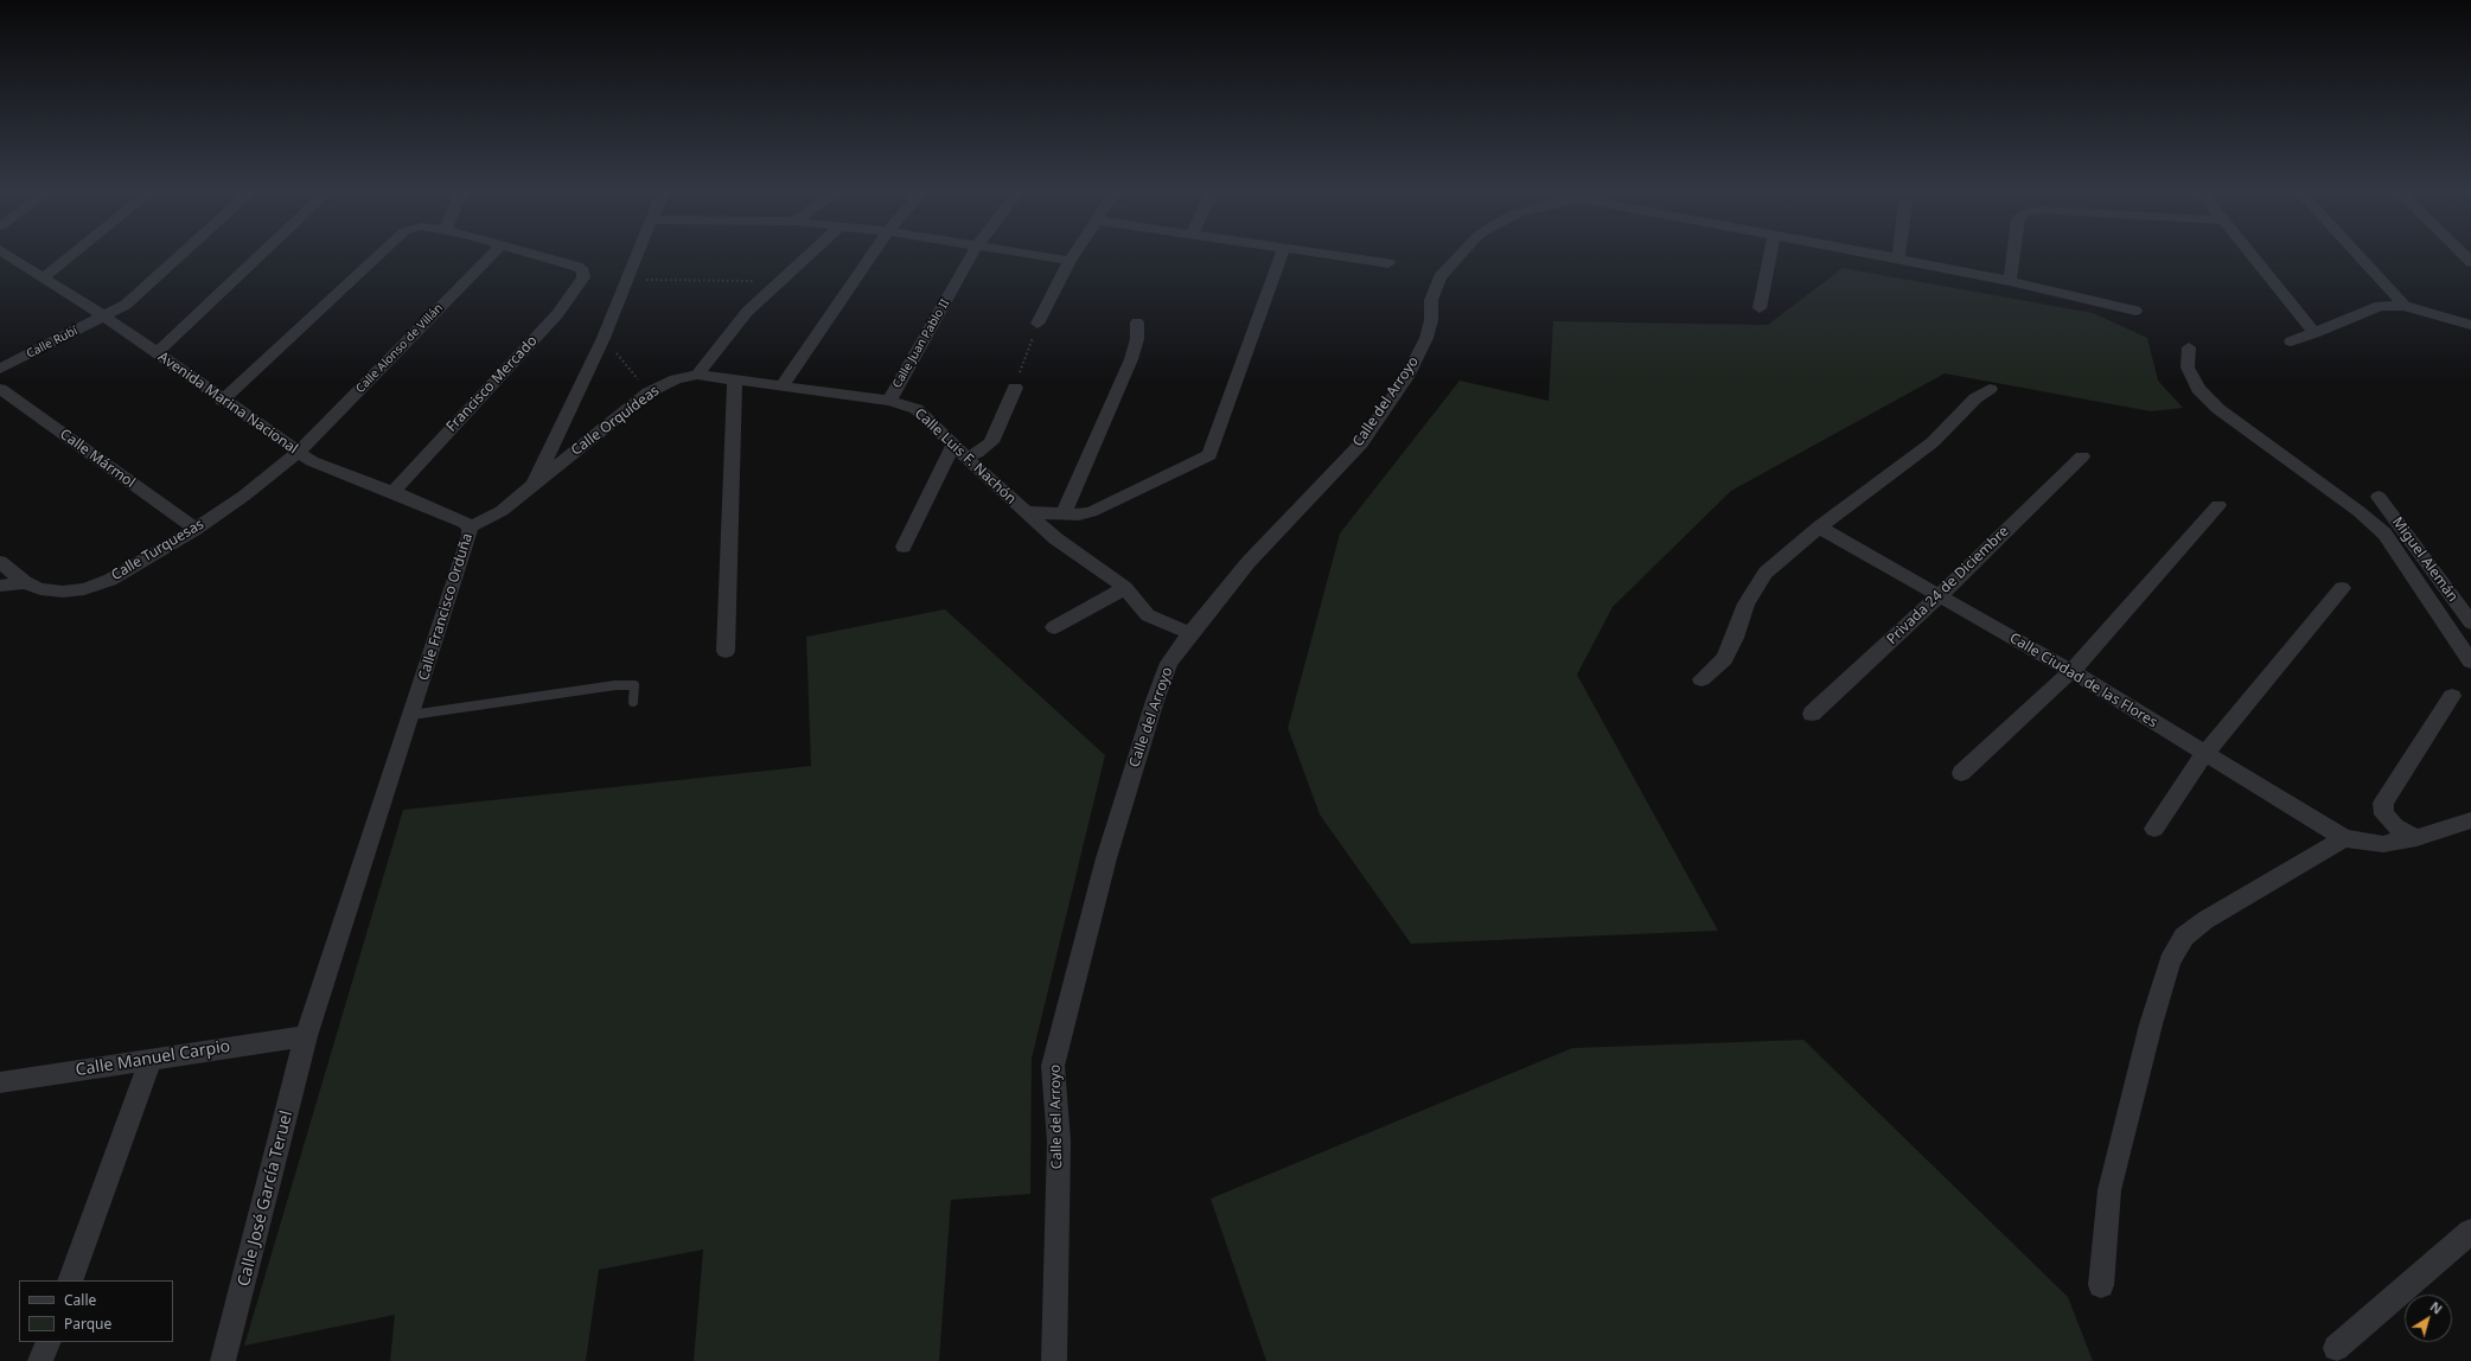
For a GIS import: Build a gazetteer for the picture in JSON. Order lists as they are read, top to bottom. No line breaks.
{"streets":{"street":["Calle Rubí","Calle Juan Pablo II","Calle Alonso de Villán","Francisco Mercado","Calle del Arroyo","Avenida Marina Nacional","Calle Orquídeas","Calle Luis F. Nachón","Calle Mármol","Calle Turquesas","Miguel Alemán","Privada 24 de Diciembre","Calle Francisco Orduña","Calle Ciudad de las Flores","Calle Manuel Carpio","Calle José García Teruel"]},"crossings":[["Calle Rubí","Avenida Marina Nacional"],["Calle Juan Pablo II","Calle Luis F. Nachón"],["Calle Alonso de Villán","Avenida Marina Nacional"],["Calle Alonso de Villán","Calle Turquesas"],["Francisco Mercado","Avenida Marina Nacional"],["Calle del Arroyo","Calle Luis F. Nachón"],["Avenida Marina Nacional","Calle Turquesas"],["Avenida Marina Nacional","Calle Francisco Orduña"],["Calle Orquídeas","Calle Luis F. Nachón"],["Calle Orquídeas","Calle Francisco Orduña"],["Calle Mármol","Calle Turquesas"],["Privada 24 de Diciembre","Calle Ciudad de las Flores"],["Calle Francisco Orduña","Calle Manuel Carpio"],["Calle Francisco Orduña","Calle José García Teruel"],["Calle Manuel Carpio","Calle José García Teruel"]],"legend":["Calle","Parque"],"north":"top right"}
